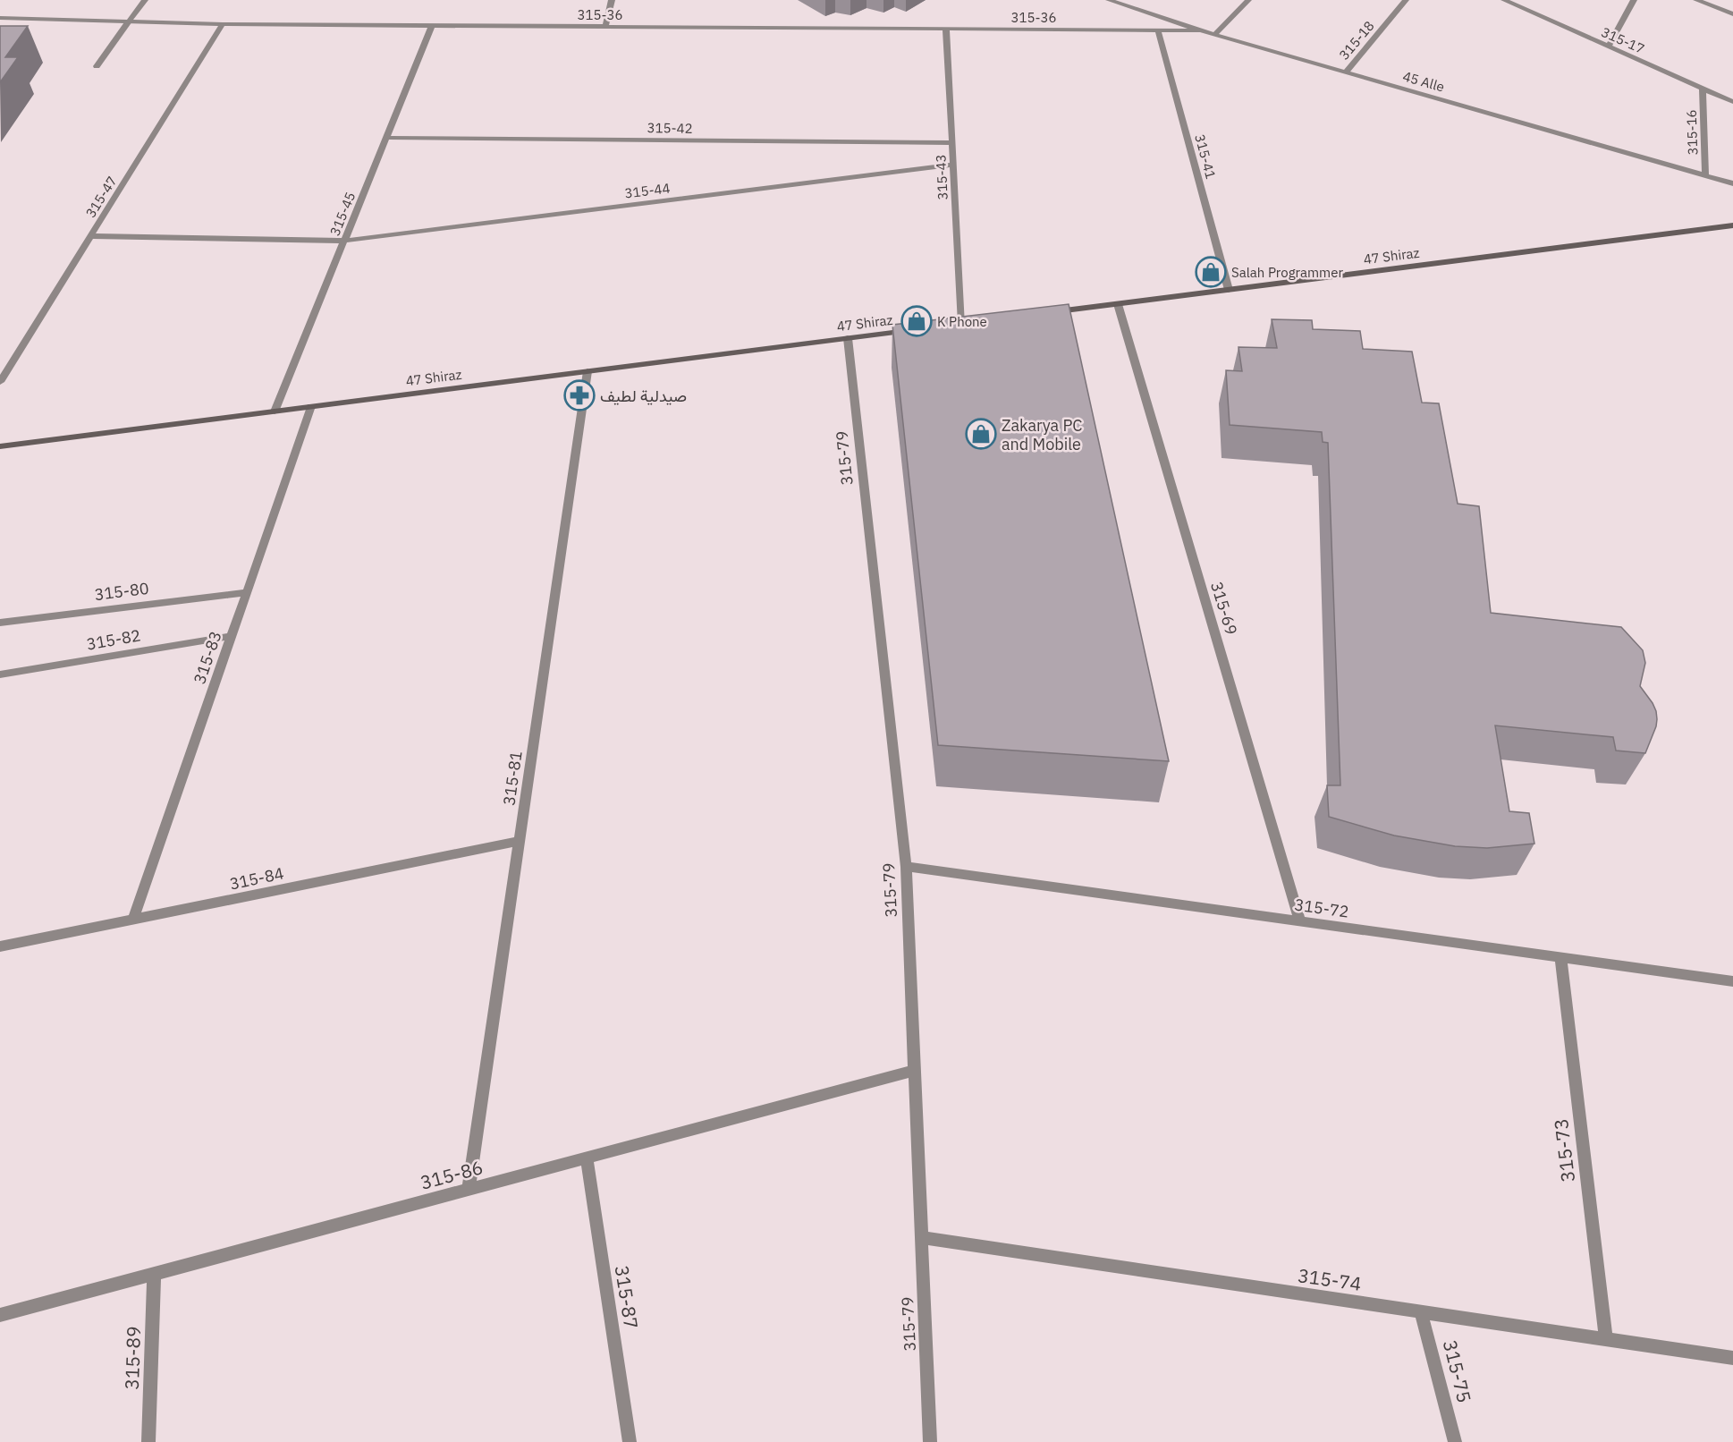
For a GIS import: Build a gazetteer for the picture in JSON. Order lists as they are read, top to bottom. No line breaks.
{"streets":{"street":["315-36","315-18","315-17","45 Alle","315-42","315-16","315-41","315-43","315-44","315-47","315-45","47 Shiraz","315-79","315-80","315-69","315-82","315-83","315-81","315-84","315-72","315-73","315-86","315-74","315-87","315-89","315-75"]},"crossings":[["315-36","45 Alle"],["315-36","315-41"],["315-36","315-43"],["315-36","315-47"],["315-36","315-45"],["315-18","45 Alle"],["315-17","315-16"],["45 Alle","315-16"],["315-42","315-43"],["315-42","315-45"],["315-41","47 Shiraz"],["315-43","315-44"],["315-44","315-47"],["315-44","315-45"],["315-45","47 Shiraz"],["47 Shiraz","315-79"],["47 Shiraz","315-69"],["47 Shiraz","315-83"],["47 Shiraz","315-81"],["315-79","315-72"],["315-79","315-86"],["315-79","315-74"],["315-80","315-83"],["315-69","315-72"],["315-82","315-83"],["315-83","315-84"],["315-81","315-84"],["315-81","315-86"],["315-72","315-73"],["315-73","315-74"],["315-86","315-87"],["315-86","315-89"],["315-74","315-75"]],"places":{"shop":["Salah Programmer","K Phone","Zakarya PC and Mobile"],"pharmacy":["صیدلیة لطیف"]}}
